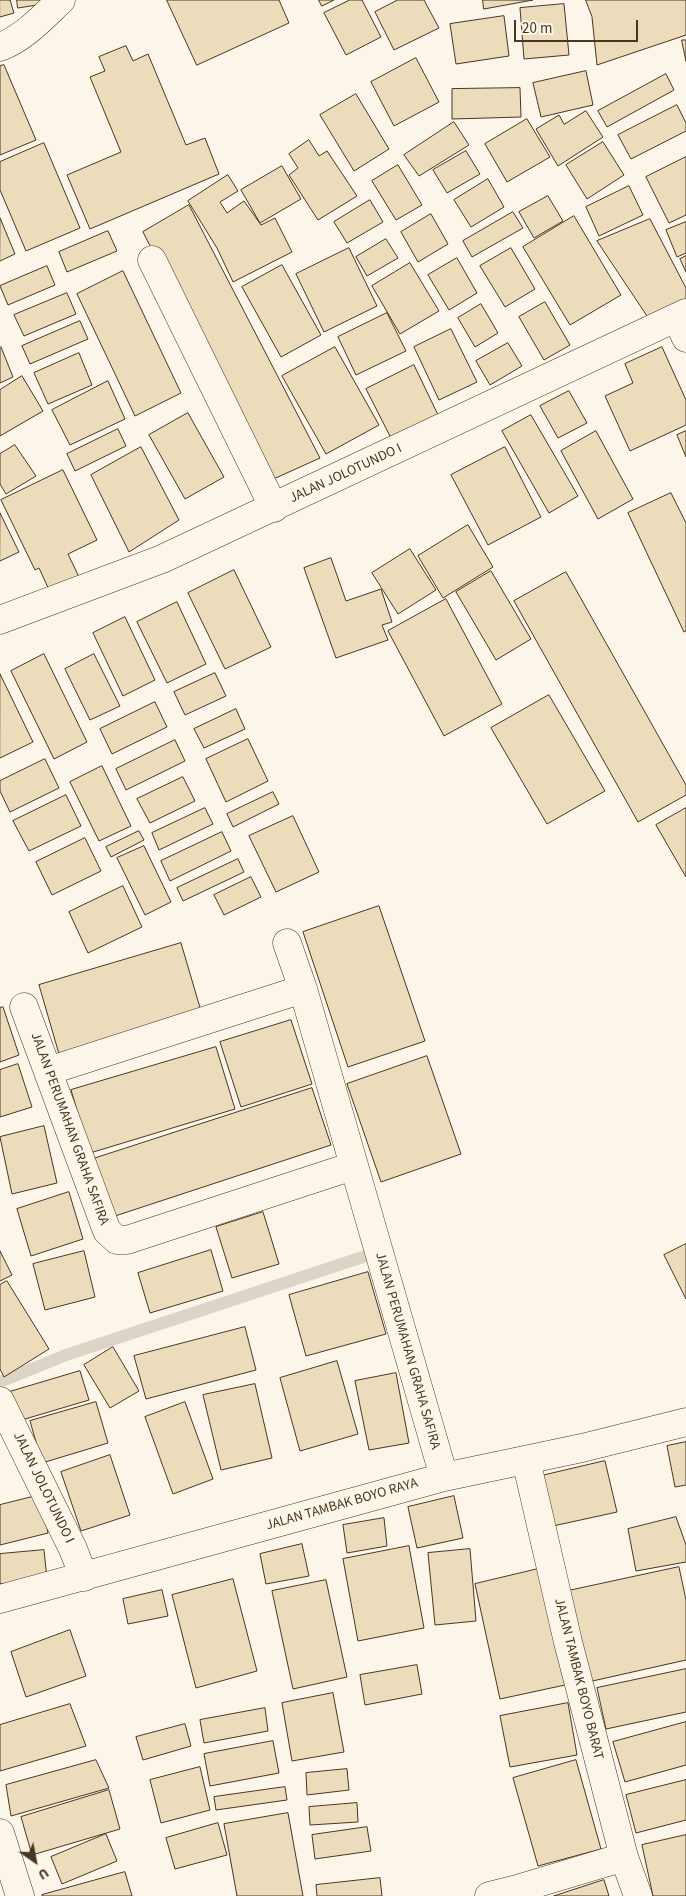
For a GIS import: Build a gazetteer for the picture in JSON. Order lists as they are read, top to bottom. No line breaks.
{"streets":{"street":["JALAN JOLOTUNDO I","JALAN PERUMAHAN GRAHA SAFIRA","JALAN TAMBAK BOYO RAYA","JALAN TAMBAK BOYO BARAT"]},"crossings":[["JALAN JOLOTUNDO I","JALAN TAMBAK BOYO RAYA"],["JALAN PERUMAHAN GRAHA SAFIRA","JALAN TAMBAK BOYO RAYA"],["JALAN TAMBAK BOYO RAYA","JALAN TAMBAK BOYO BARAT"]],"scale_bar":"20 m","north":"bottom right"}
